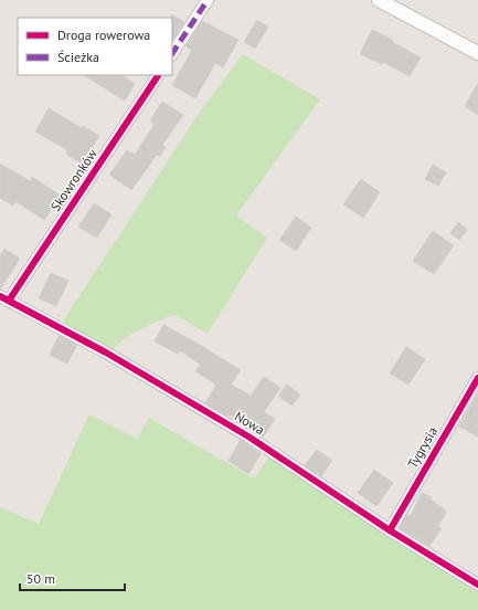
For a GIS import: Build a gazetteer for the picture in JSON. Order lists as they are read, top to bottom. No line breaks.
{"streets":{"street":["Skowronków","Nowa","Tygrysia"]},"crossings":[["Skowronków","Nowa"],["Nowa","Tygrysia"]],"legend":["Droga rowerowa","Ścieżka"],"scale_bar":"50 m"}
